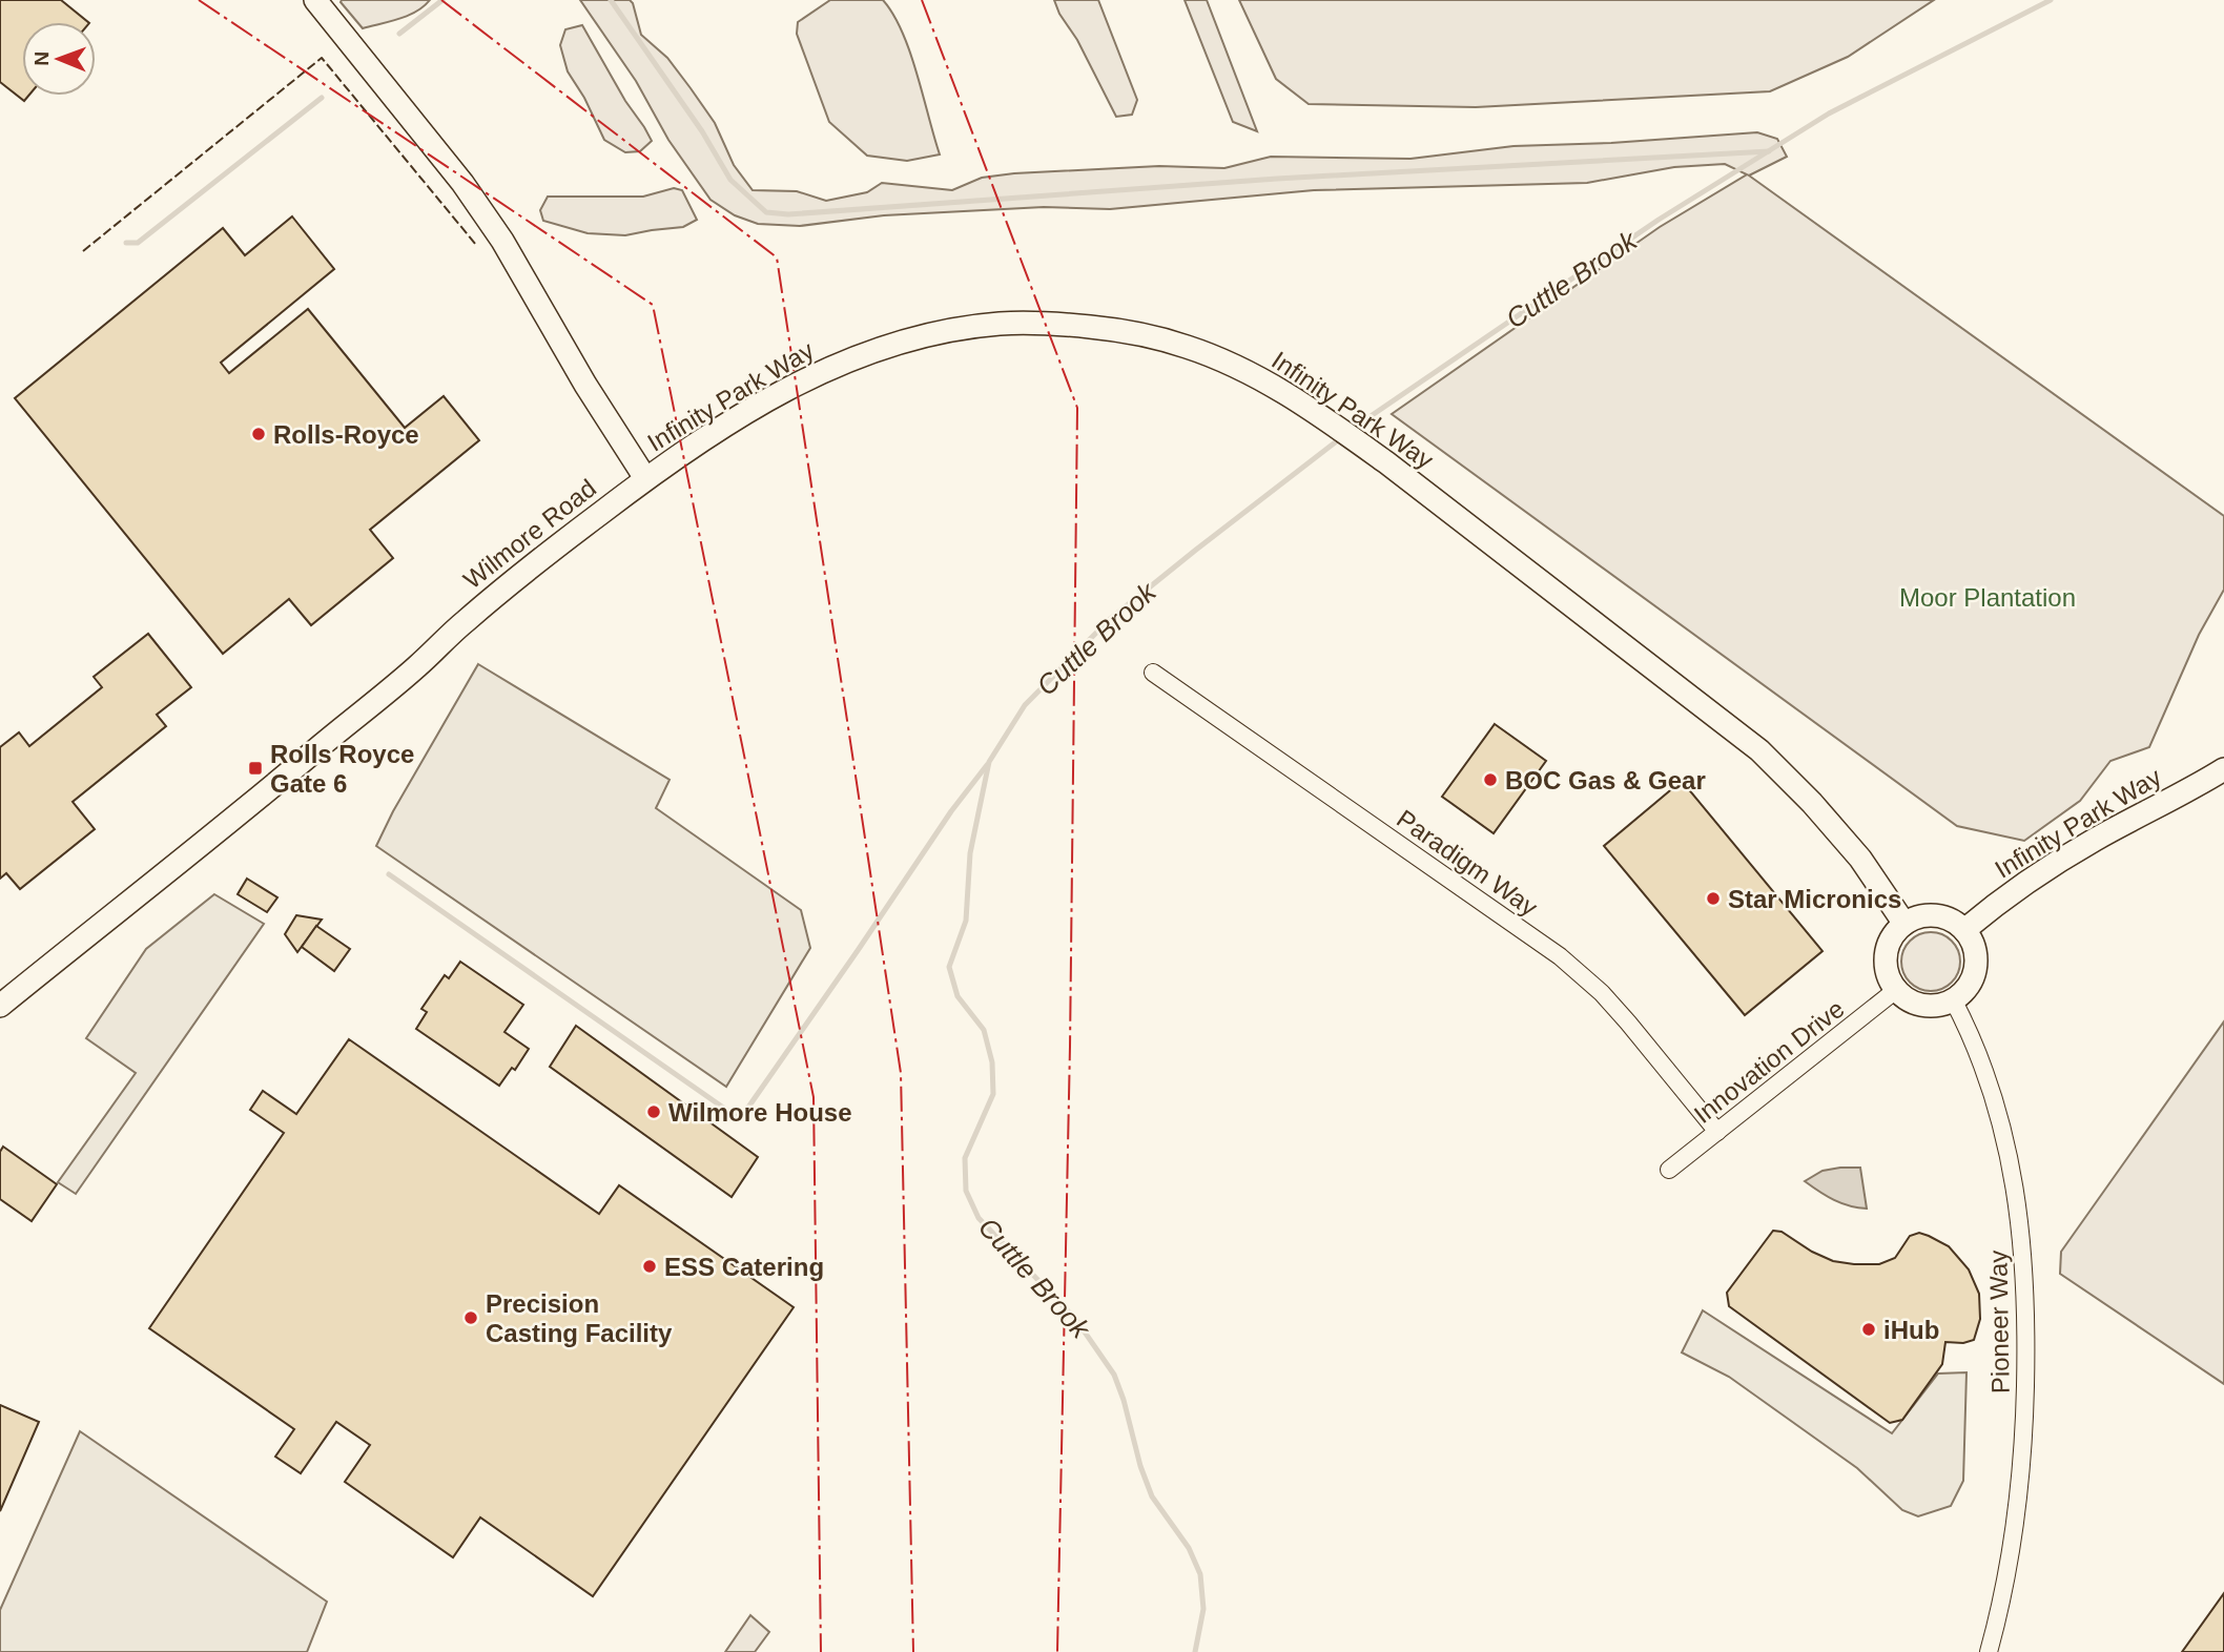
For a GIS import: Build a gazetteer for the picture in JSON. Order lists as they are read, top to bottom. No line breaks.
{"streets":{"street":["Infinity Park Way","Wilmore Road","Paradigm Way","Innovation Drive","Pioneer Way"]},"crossings":[["Infinity Park Way","Wilmore Road"],["Infinity Park Way","Innovation Drive"],["Infinity Park Way","Pioneer Way"],["Paradigm Way","Innovation Drive"],["Innovation Drive","Pioneer Way"]],"water":["Cuttle Brook"],"parks":["Moor Plantation"],"places":{"other":["Rolls-Royce","BOC Gas & Gear","Star Micronics","Wilmore House","ESS Catering","Precision Casting Facility","iHub"],"transit":["Rolls Royce Gate 6"]},"north":"left"}
